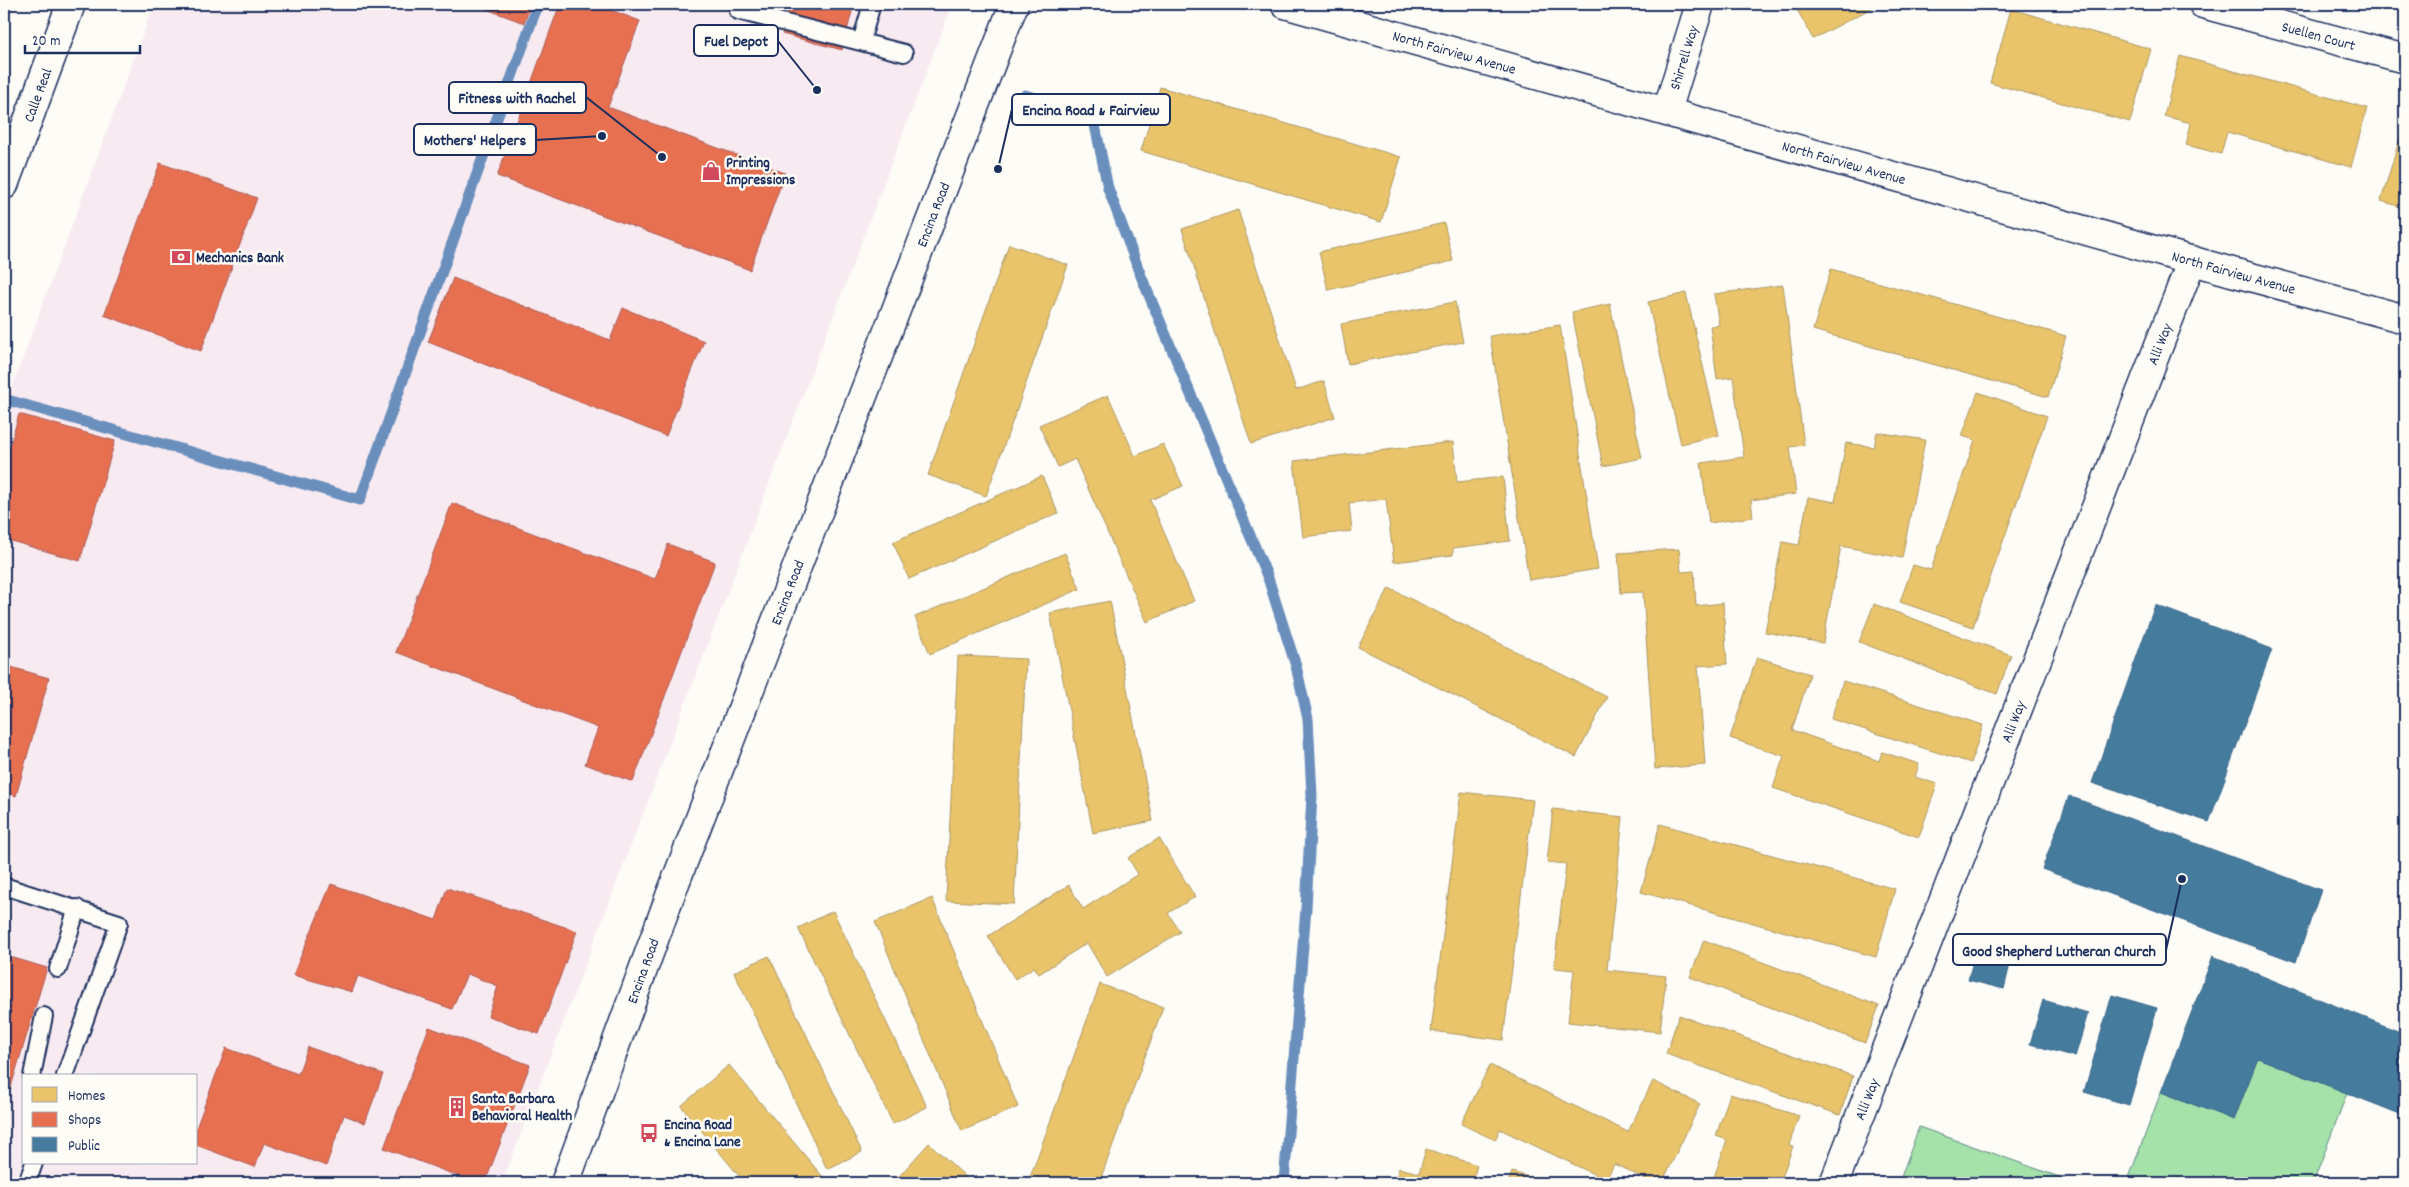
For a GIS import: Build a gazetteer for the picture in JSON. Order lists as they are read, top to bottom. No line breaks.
{"streets":{"street":["Suellen Court","North Fairview Avenue","Shirrell Way","Calle Real","Encina Road","Alli Way"]},"crossings":[["North Fairview Avenue","Shirrell Way"],["North Fairview Avenue","Alli Way"]],"places":{"other":["Fuel Depot","Mothers' Helpers","Fitness with Rachel","Encina Road & Fairview","Good Shepherd Lutheran Church"],"shop":["Printing Impressions"],"bank":["Mechanics Bank"],"building":["Santa Barbara Behavioral Health"],"bus stop":["Encina Road & Encina Lane"]},"legend":["Homes","Shops","Public"],"scale_bar":"20 m"}
